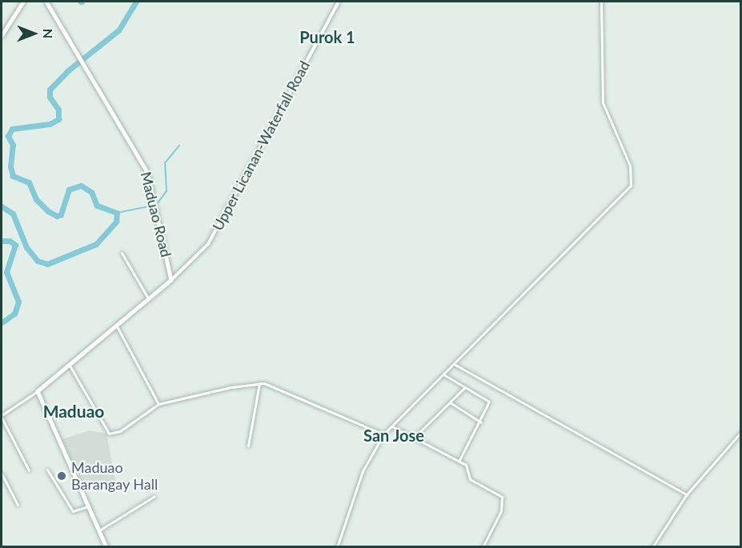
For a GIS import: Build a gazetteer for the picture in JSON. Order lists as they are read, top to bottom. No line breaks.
{"streets":{"main road":["Maduao Road"],"street":["Upper Licanan-Waterfall Road"]},"crossings":[["Upper Licanan-Waterfall Road","Maduao Road"]],"districts":["Purok 1","Maduao","San Jose"],"places":["Maduao Barangay Hall"],"north":"right"}
